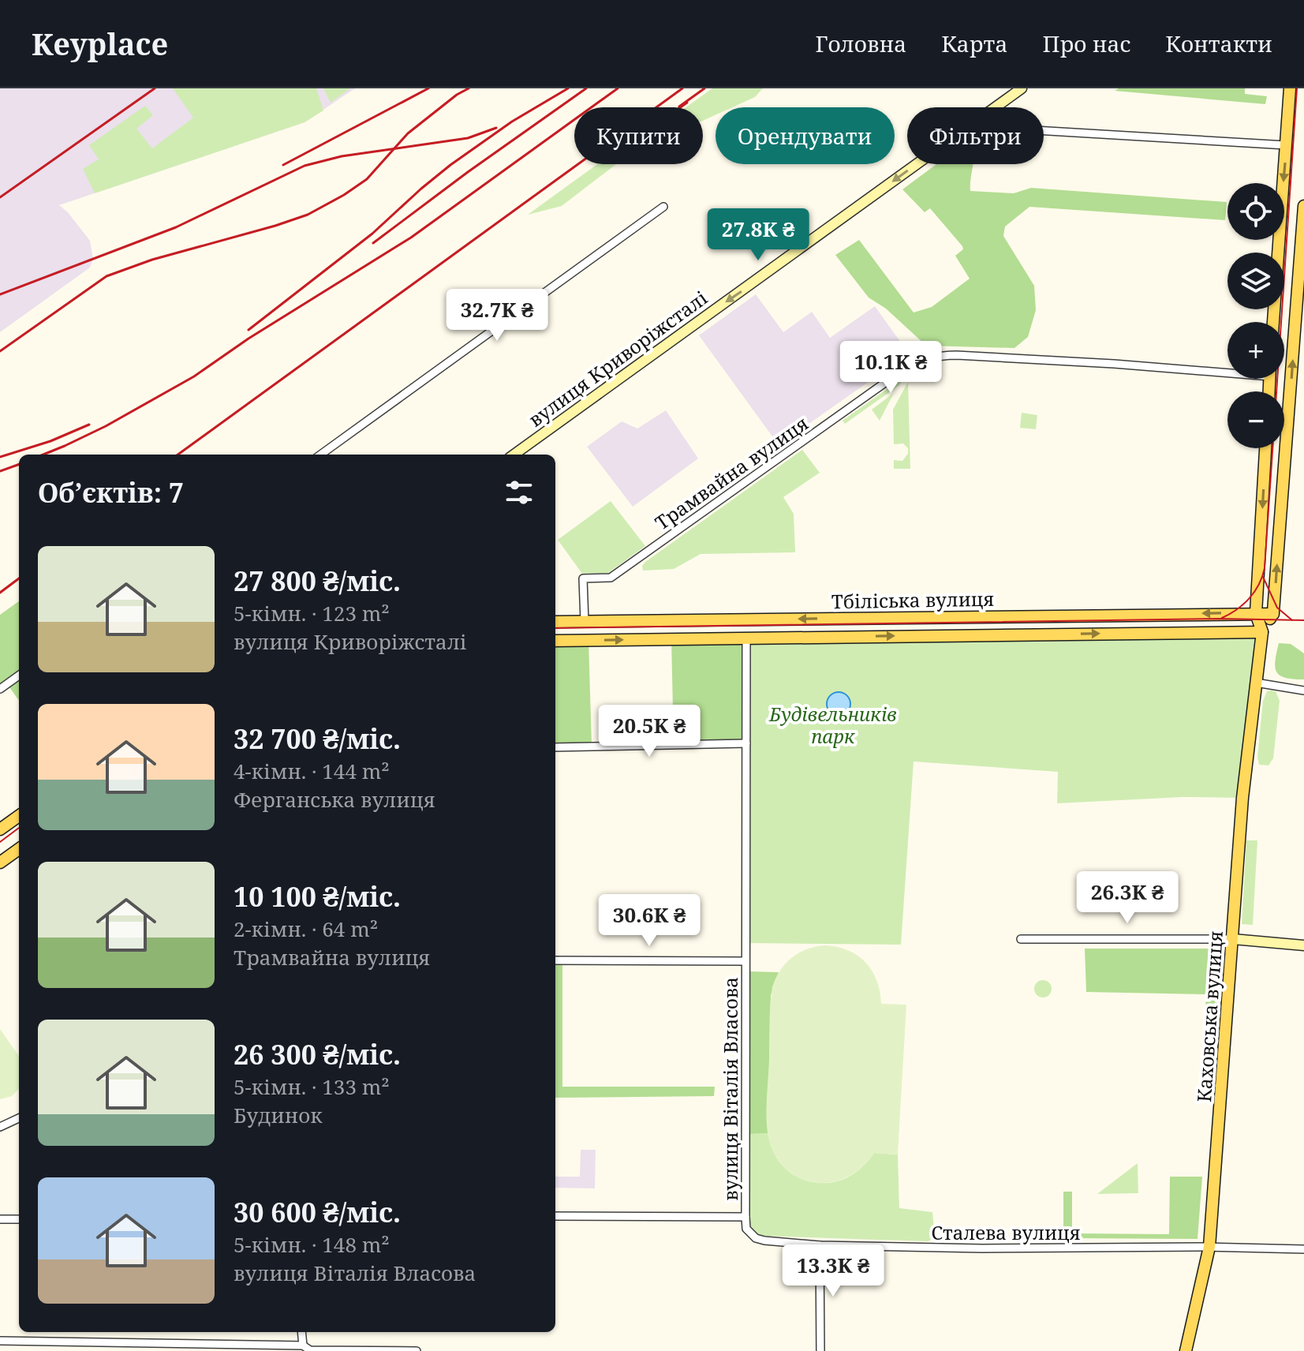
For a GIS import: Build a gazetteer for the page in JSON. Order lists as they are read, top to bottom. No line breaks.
{"streets":{"main road":["вулиця Криворіжсталі","Тбіліська вулиця","Каховська вулиця"],"street":["Трамвайна вулиця","вулиця Віталія Власова","Сталева вулиця"]},"crossings":[["Трамвайна вулиця","Тбіліська вулиця"],["Тбіліська вулиця","Каховська вулиця"],["Тбіліська вулиця","вулиця Віталія Власова"],["Каховська вулиця","Сталева вулиця"],["вулиця Віталія Власова","Сталева вулиця"]],"one_way":["вулиця Криворіжсталі"],"parks":["Будівельників парк"],"page":{"header":"Keyplace","nav":["Головна","Карта","Про нас","Контакти"],"chip":["Купити","Орендувати","Фільтри"],"map_buttons":["+","−"],"price":["27.8K ₴","32.7K ₴","10.1K ₴","20.5K ₴","26.3K ₴","30.6K ₴","13.3K ₴"],"heading":"Об’єктів: 7","list":[{"name":"27 800 ₴/міс.","note":"5-кімн. · 123 m² · вулиця Криворіжсталі"},{"name":"32 700 ₴/міс.","note":"4-кімн. · 144 m² · Ферганська вулиця"},{"name":"10 100 ₴/міс.","note":"2-кімн. · 64 m² · Трамвайна вулиця"},{"name":"26 300 ₴/міс.","note":"5-кімн. · 133 m² · Будинок"},{"name":"30 600 ₴/міс.","note":"5-кімн. · 148 m² · вулиця Віталія Власова"}]}}
